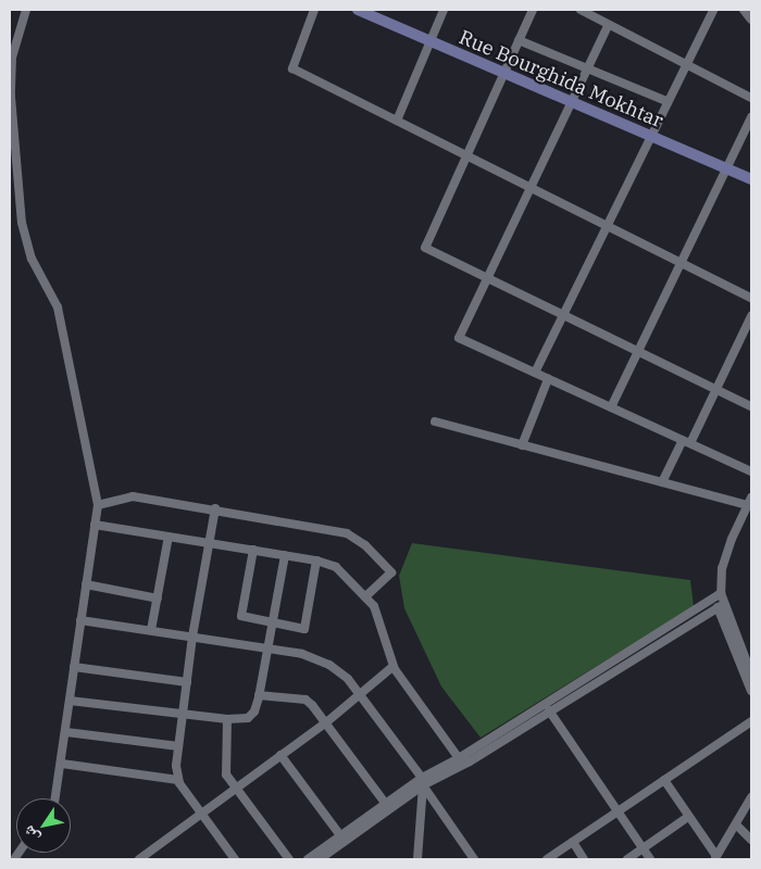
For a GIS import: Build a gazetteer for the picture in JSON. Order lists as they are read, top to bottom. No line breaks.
{"streets":{"main road":["Rue Bourghida Mokhtar"]},"north":"bottom left"}
